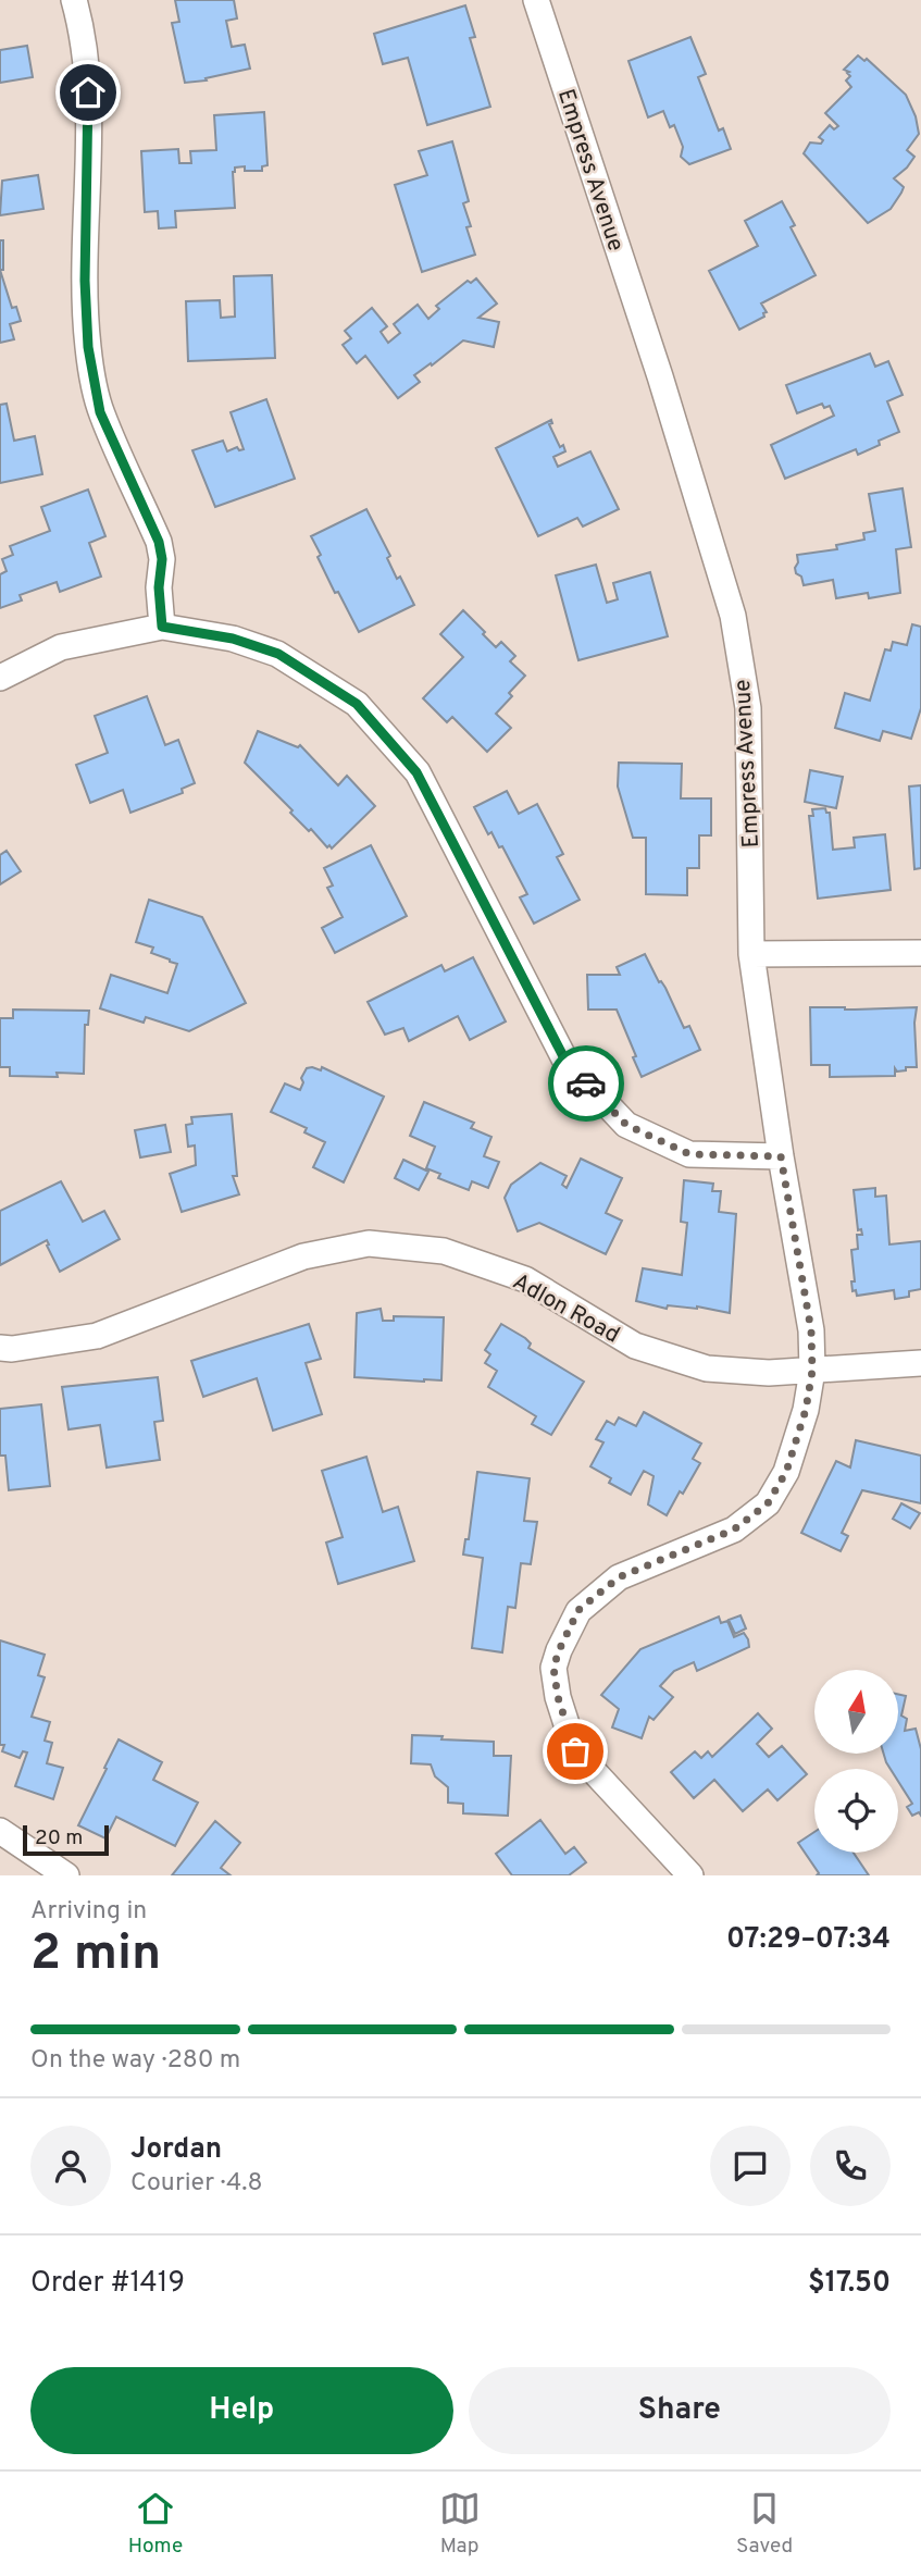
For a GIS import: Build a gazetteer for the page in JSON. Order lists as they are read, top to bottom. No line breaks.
{"streets":{"street":["Empress Avenue","Adlon Road"]},"crossings":[["Empress Avenue","Adlon Road"]],"scale_bar":"20 m","north":"top","page":{"scale":"20 m","heading":["2 min","Arriving in","07:29–07:34"],"panel":["Jordan","Courier · 4.8","Order #1419","$17.50"],"bar":"On the way · 280 m","buttons":["Help","Share"],"tabs":["Home","Map","Saved"]}}
